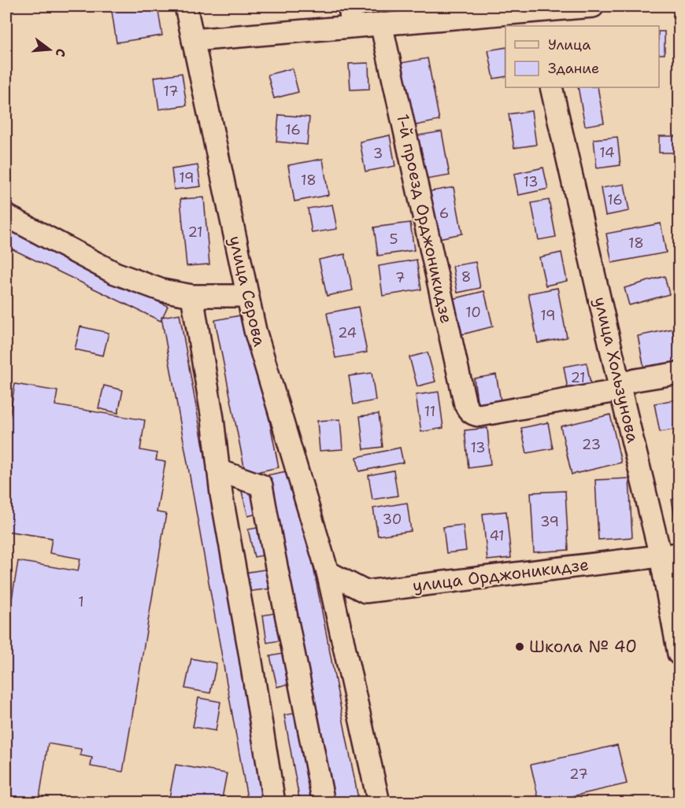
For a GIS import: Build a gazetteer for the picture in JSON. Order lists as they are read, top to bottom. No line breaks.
{"streets":{"street":["1-й проезд Орджоникидзе","улица Серова","улица Хользунова","улица Орджоникидзе"]},"crossings":[["1-й проезд Орджоникидзе","улица Хользунова"],["улица Серова","улица Орджоникидзе"],["улица Хользунова","улица Орджоникидзе"]],"places":["Школа № 40"],"house_numbers":["17","16","14","3","19","18","13","16","6","21","5","18","8","7","10","19","24","21","11","23","13","30","39","41","1","27"],"legend":["Улица","Здание"],"north":"right"}
